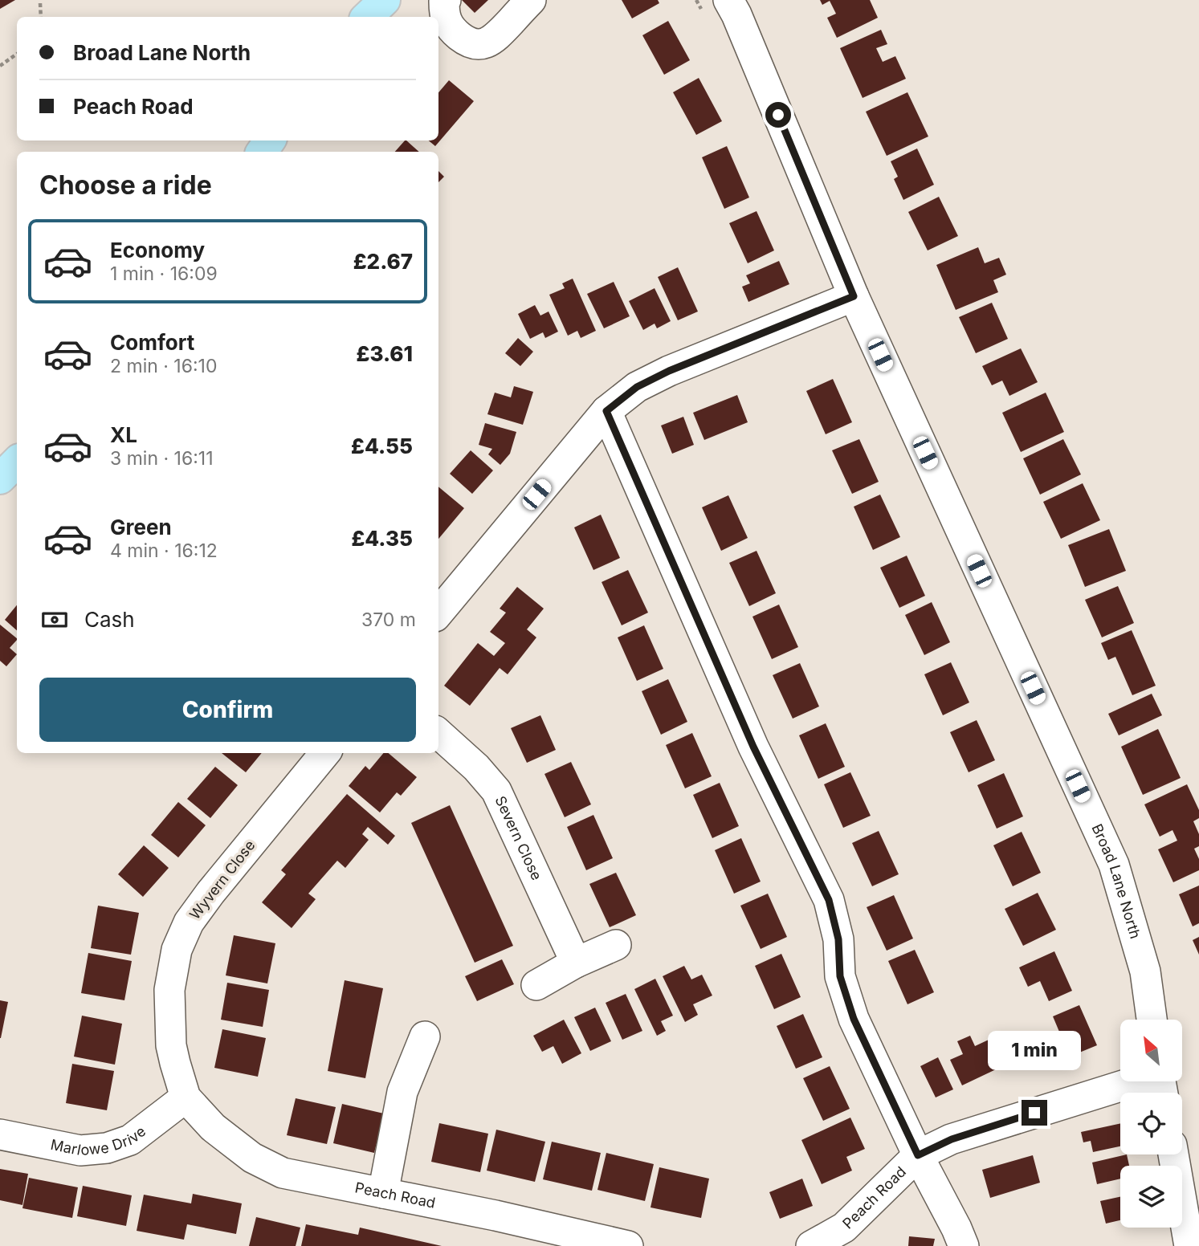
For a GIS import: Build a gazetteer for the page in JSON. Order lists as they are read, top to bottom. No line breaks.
{"streets":{"street":["Severn Close","Wyvern Close","Broad Lane North","Marlowe Drive","Peach Road"]},"crossings":[["Wyvern Close","Marlowe Drive"],["Wyvern Close","Peach Road"],["Marlowe Drive","Peach Road"]],"north":"top left","page":{"banner":["Broad Lane North","Peach Road"],"heading":"Choose a ride","list":[{"name":"Economy","note":"1 min · 16:09","value":"£2.67"},{"name":"Comfort","note":"2 min · 16:10","value":"£3.61"},{"name":"XL","note":"3 min · 16:11","value":"£4.55"},{"name":"Green","note":"4 min · 16:12","value":"£4.35"}],"pay":["Cash","370 m"],"buttons":"Confirm","bubble":"1 min"}}
